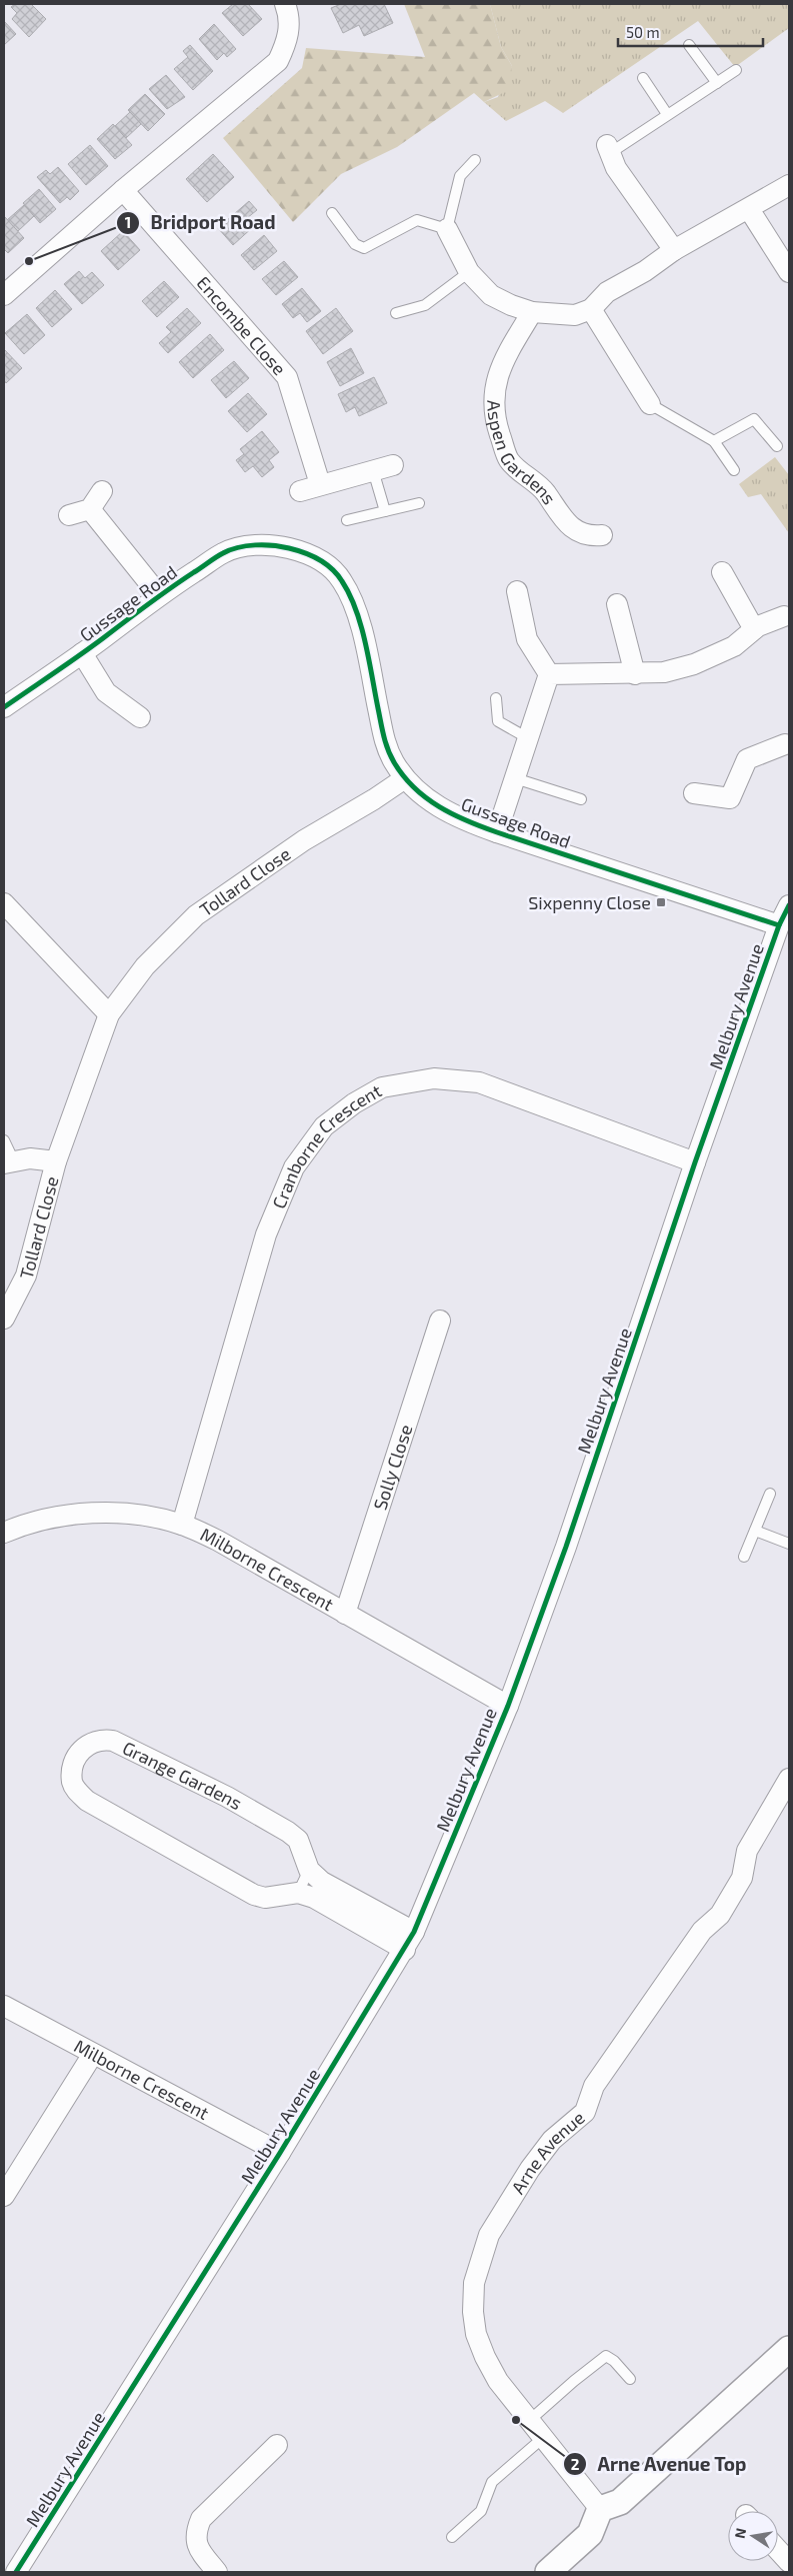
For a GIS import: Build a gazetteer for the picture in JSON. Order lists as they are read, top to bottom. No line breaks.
{"streets":{"street":["Encombe Close","Aspen Gardens","Gussage Road","Tollard Close","Melbury Avenue","Cranborne Crescent","Solly Close","Milborne Crescent","Grange Gardens","Arne Avenue"]},"crossings":[["Gussage Road","Tollard Close"],["Gussage Road","Melbury Avenue"],["Melbury Avenue","Cranborne Crescent"],["Melbury Avenue","Milborne Crescent"],["Cranborne Crescent","Milborne Crescent"],["Solly Close","Milborne Crescent"]],"places":{"other":["Bridport Road","Arne Avenue Top"],"transit":["Sixpenny Close"]},"scale_bar":"50 m","north":"left"}
